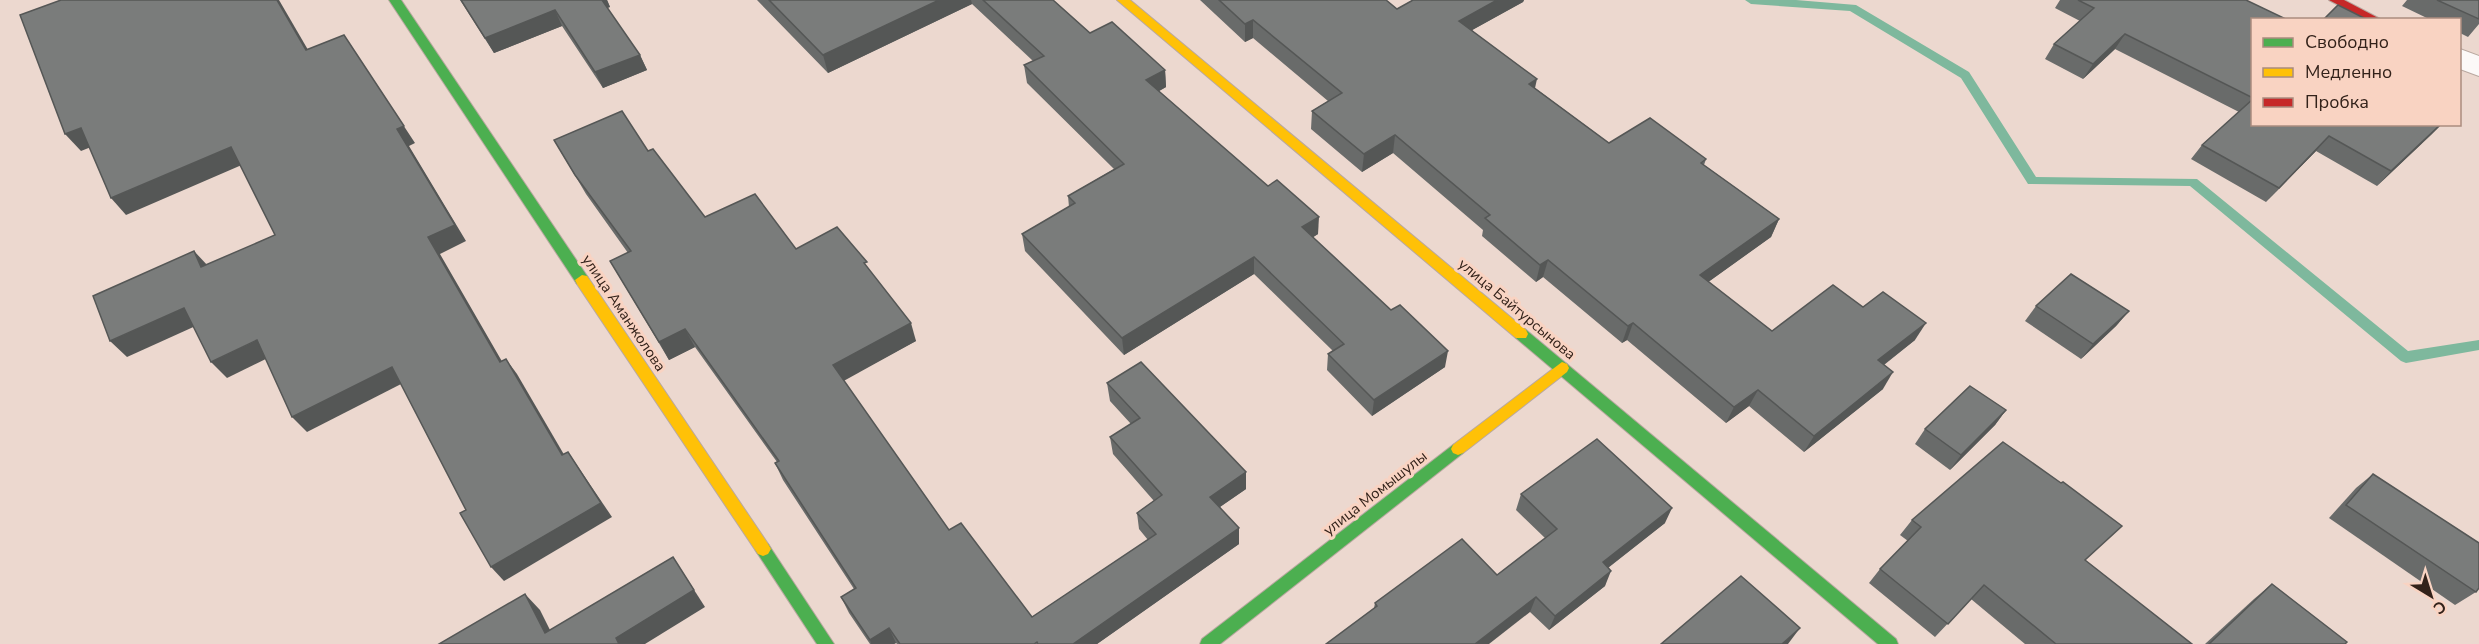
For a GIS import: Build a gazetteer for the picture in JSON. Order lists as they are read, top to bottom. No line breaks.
{"streets":{"street":["улица Байтурсынова","улица Аманжолова","улица Момышулы"]},"crossings":[["улица Байтурсынова","улица Момышулы"]],"legend":["Свободно","Медленно","Пробка"],"north":"bottom right"}
